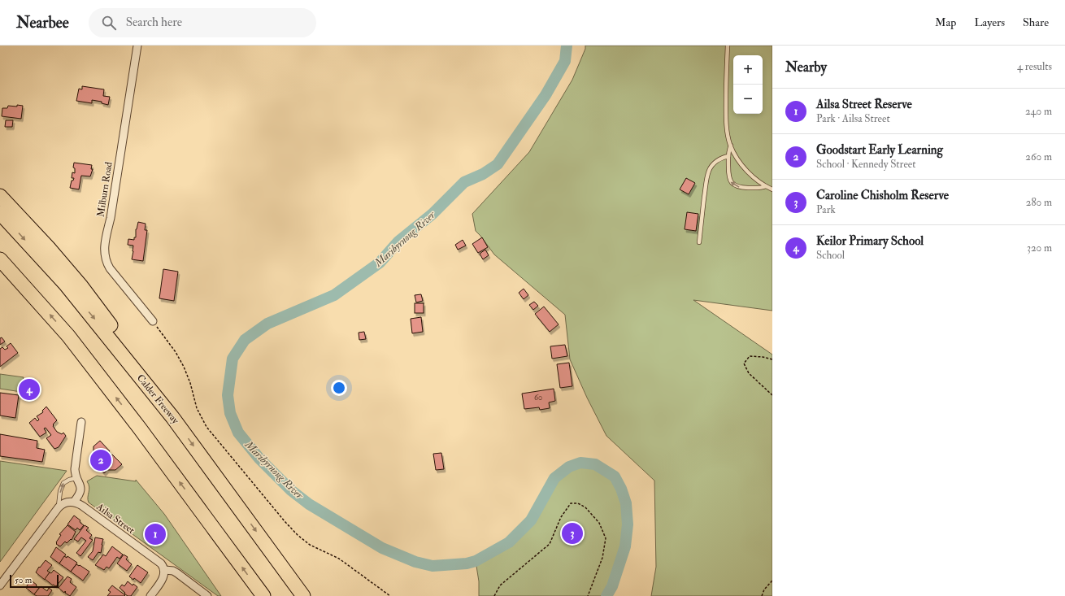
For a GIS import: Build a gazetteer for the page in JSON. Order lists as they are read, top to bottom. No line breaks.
{"streets":{"highway":["Calder Freeway"],"street":["Milburn Road","Ailsa Street"]},"water":["Maribyrnong River"],"house_numbers":["60"],"scale_bar":"50 m","page":{"header":"Nearbee","search":"Search here","nav":["Map","Layers","Share"],"heading":["Nearby","4 results"],"map_buttons":["+","−"],"list":[{"mark":"1","name":"Ailsa Street Reserve","note":"Park · Ailsa Street","value":"240 m"},{"mark":"2","name":"Goodstart Early Learning","note":"School · Kennedy Street","value":"260 m"},{"mark":"3","name":"Caroline Chisholm Reserve","note":"Park","value":"280 m"},{"mark":"4","name":"Keilor Primary School","note":"School","value":"320 m"}],"pins":["4","2","3","1"],"scale":"50 m"}}
